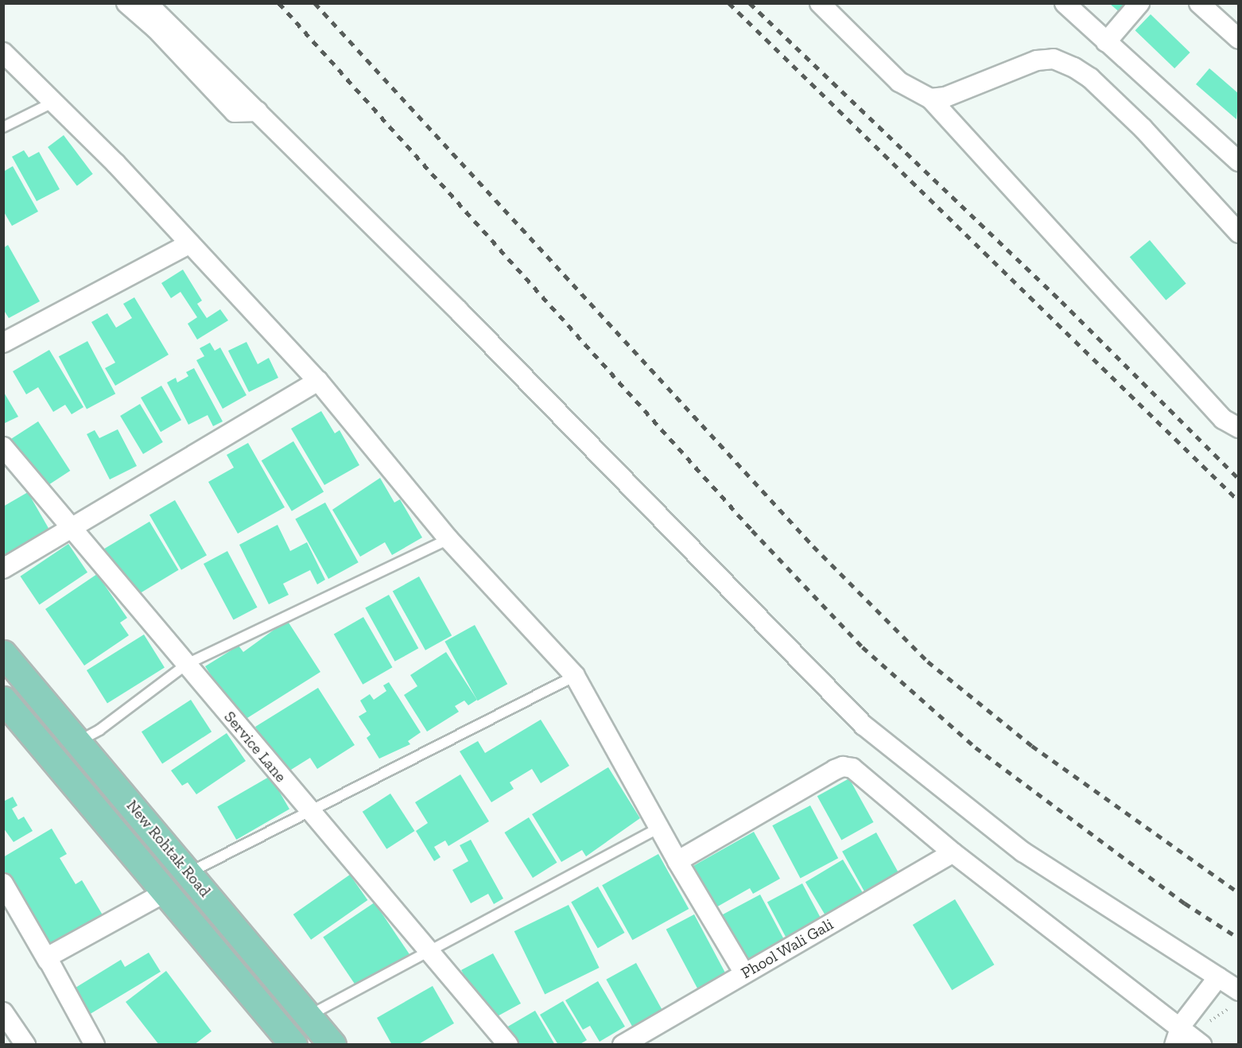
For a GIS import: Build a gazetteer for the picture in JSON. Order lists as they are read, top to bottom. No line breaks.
{"streets":{"main road":["New Rohtak Road"],"street":["Service Lane","Phool Wali Gali"]}}
